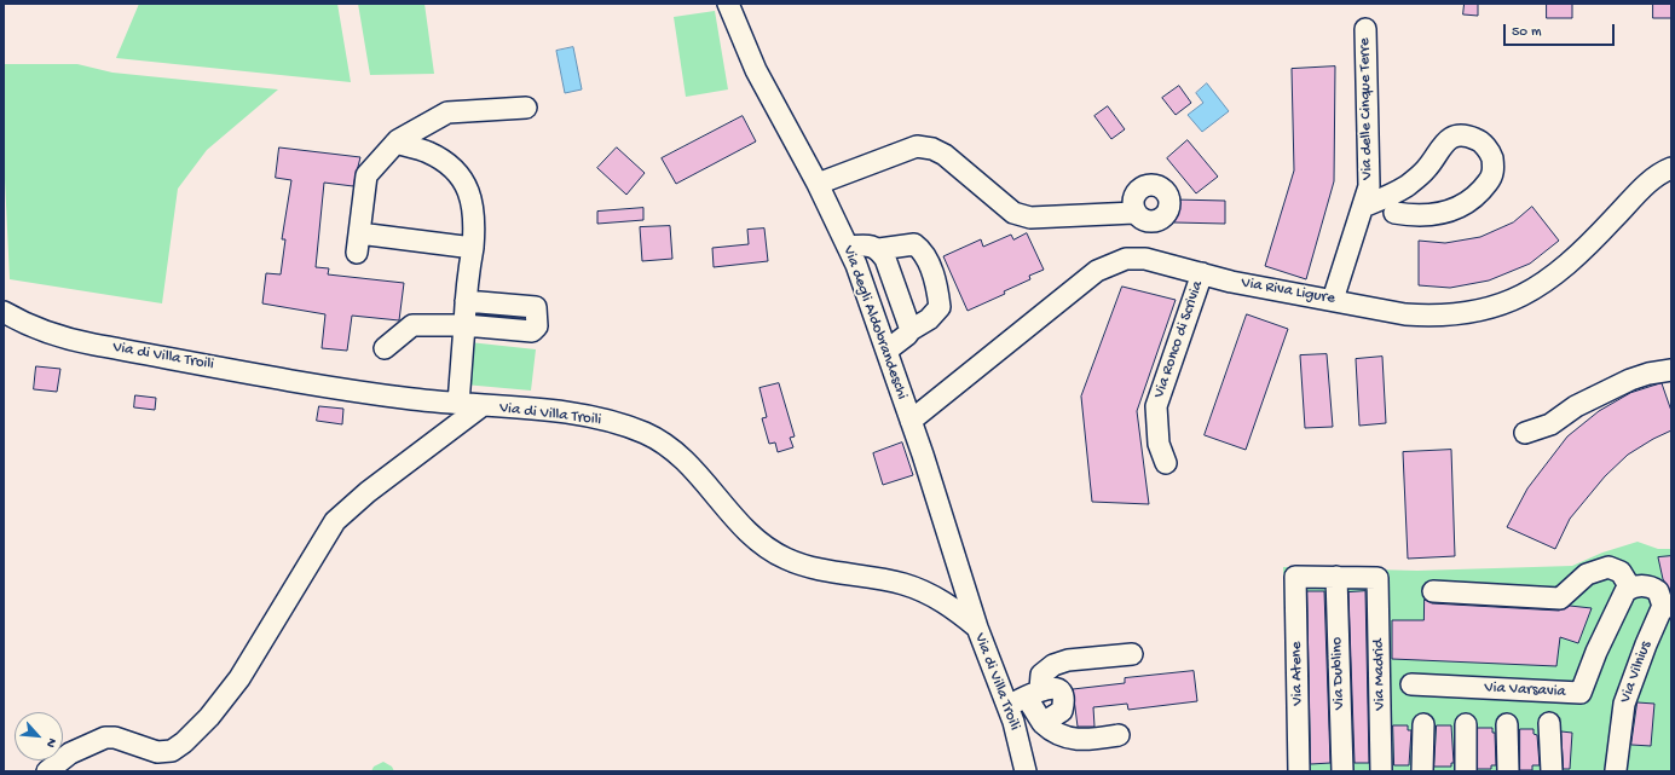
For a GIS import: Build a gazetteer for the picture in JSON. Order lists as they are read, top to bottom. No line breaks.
{"streets":{"street":["Via delle Cinque Terre","Via Riva Ligure","Via degli Aldobrandeschi","Via Ronco di Scrivia","Via di Villa Troili","Via Vilnius","Via Atene","Via Dublino","Via Madrid","Via Varsavia"]},"crossings":[["Via delle Cinque Terre","Via Riva Ligure"],["Via Riva Ligure","Via degli Aldobrandeschi"],["Via Riva Ligure","Via Ronco di Scrivia"],["Via degli Aldobrandeschi","Via di Villa Troili"],["Via Atene","Via Dublino"],["Via Atene","Via Madrid"],["Via Dublino","Via Madrid"]],"scale_bar":"50 m","north":"bottom right"}
